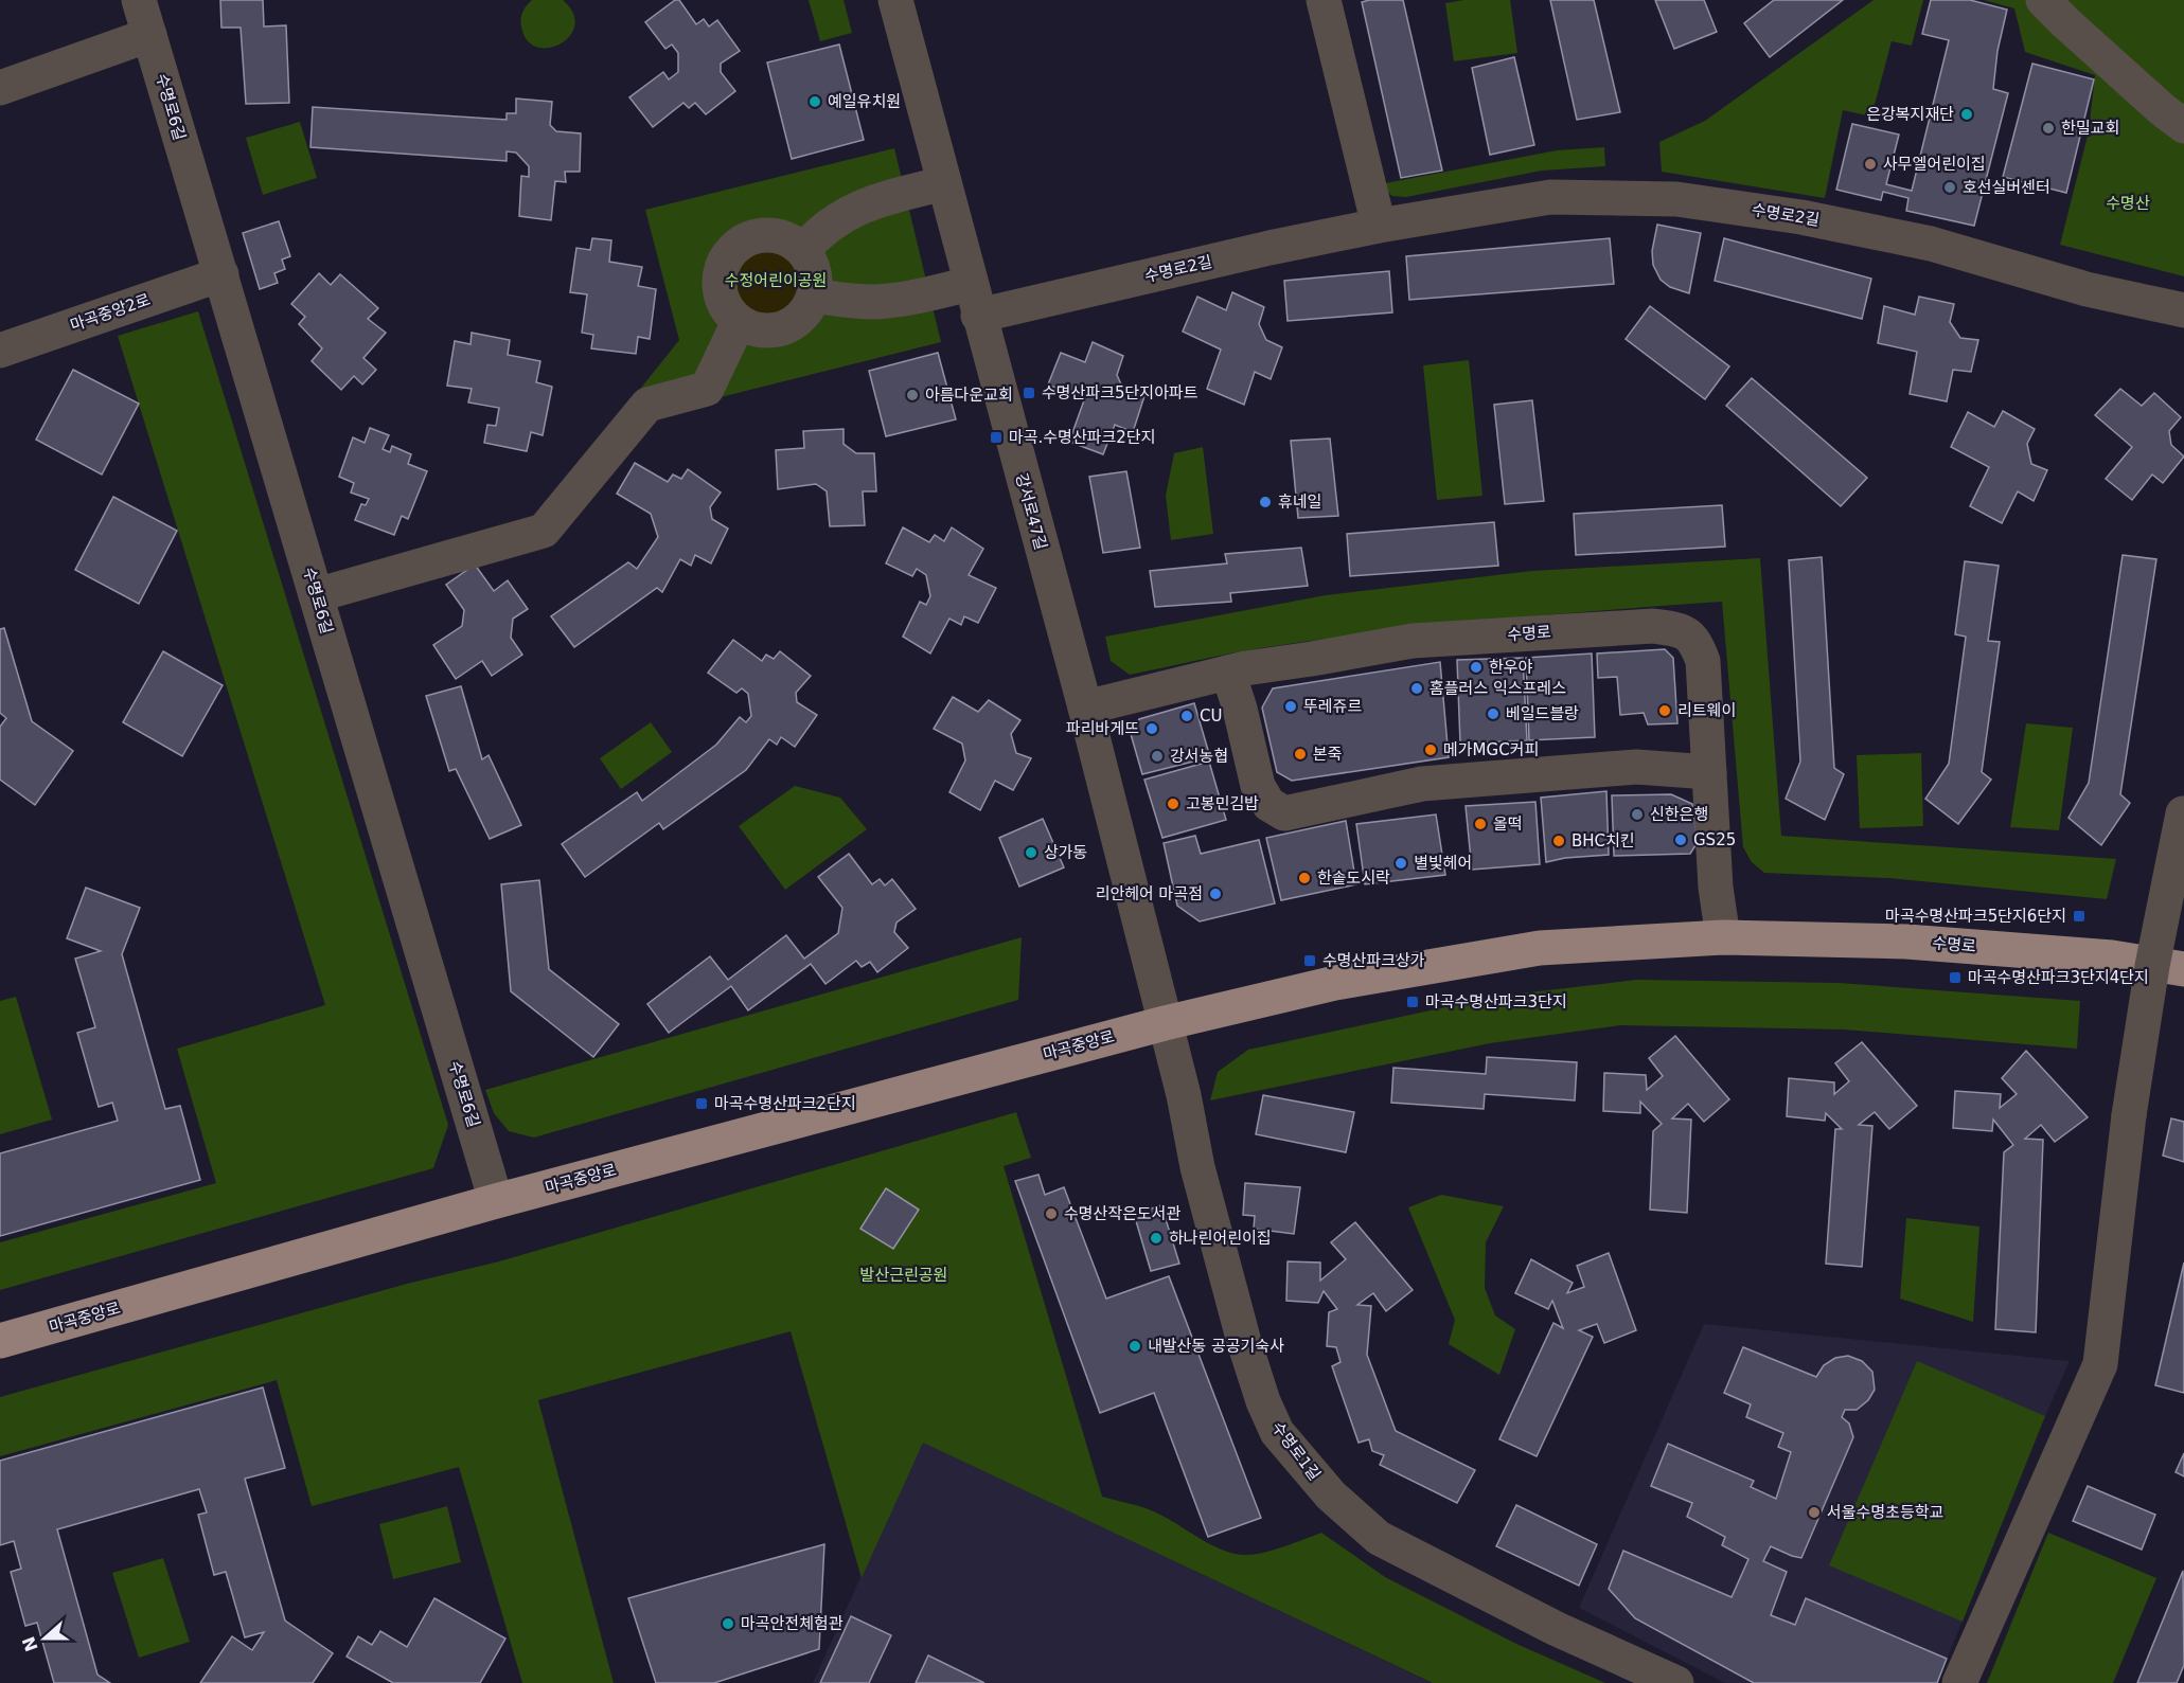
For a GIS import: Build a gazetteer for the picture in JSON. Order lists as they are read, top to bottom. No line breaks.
{"streets":{"main road":["수명로","마곡중앙로"],"street":["수명로6길","수명로2길","마곡중앙2로","강서로47길","수명로1길"]},"crossings":[["수명로6길","마곡중앙2로"],["수명로6길","마곡중앙로"],["수명로2길","강서로47길"],["강서로47길","수명로"],["강서로47길","마곡중앙로"],["강서로47길","수명로1길"],["수명로","마곡중앙로"],["수명로","수명로1길"],["마곡중앙로","수명로1길"]],"parks":["수명산","수정어린이공원","발산근린공원"],"places":{"other":["예일유치원","은강복지재단","한밀교회","사무엘어린이집","호선실버센터","아름다운교회","휴네일","한우야","홈플러스 익스프레스","뚜레쥬르","리트웨이","베일드블랑","CU","파리바게뜨","메가MGC커피","본죽","강서농협","고봉민김밥","신한은행","올떡","GS25","BHC치킨","상가동","별빛헤어","한솥도시락","리안헤어 마곡점","수명산작은도서관","하나린어린이집","내발산동 공공기숙사","서울수명초등학교","마곡안전체험관"],"transit":["수명산파크5단지아파트","마곡.수명산파크2단지","마곡수명산파크5단지6단지","수명산파크상가","마곡수명산파크3단지4단지","마곡수명산파크3단지","마곡수명산파크2단지"]},"north":"left"}
